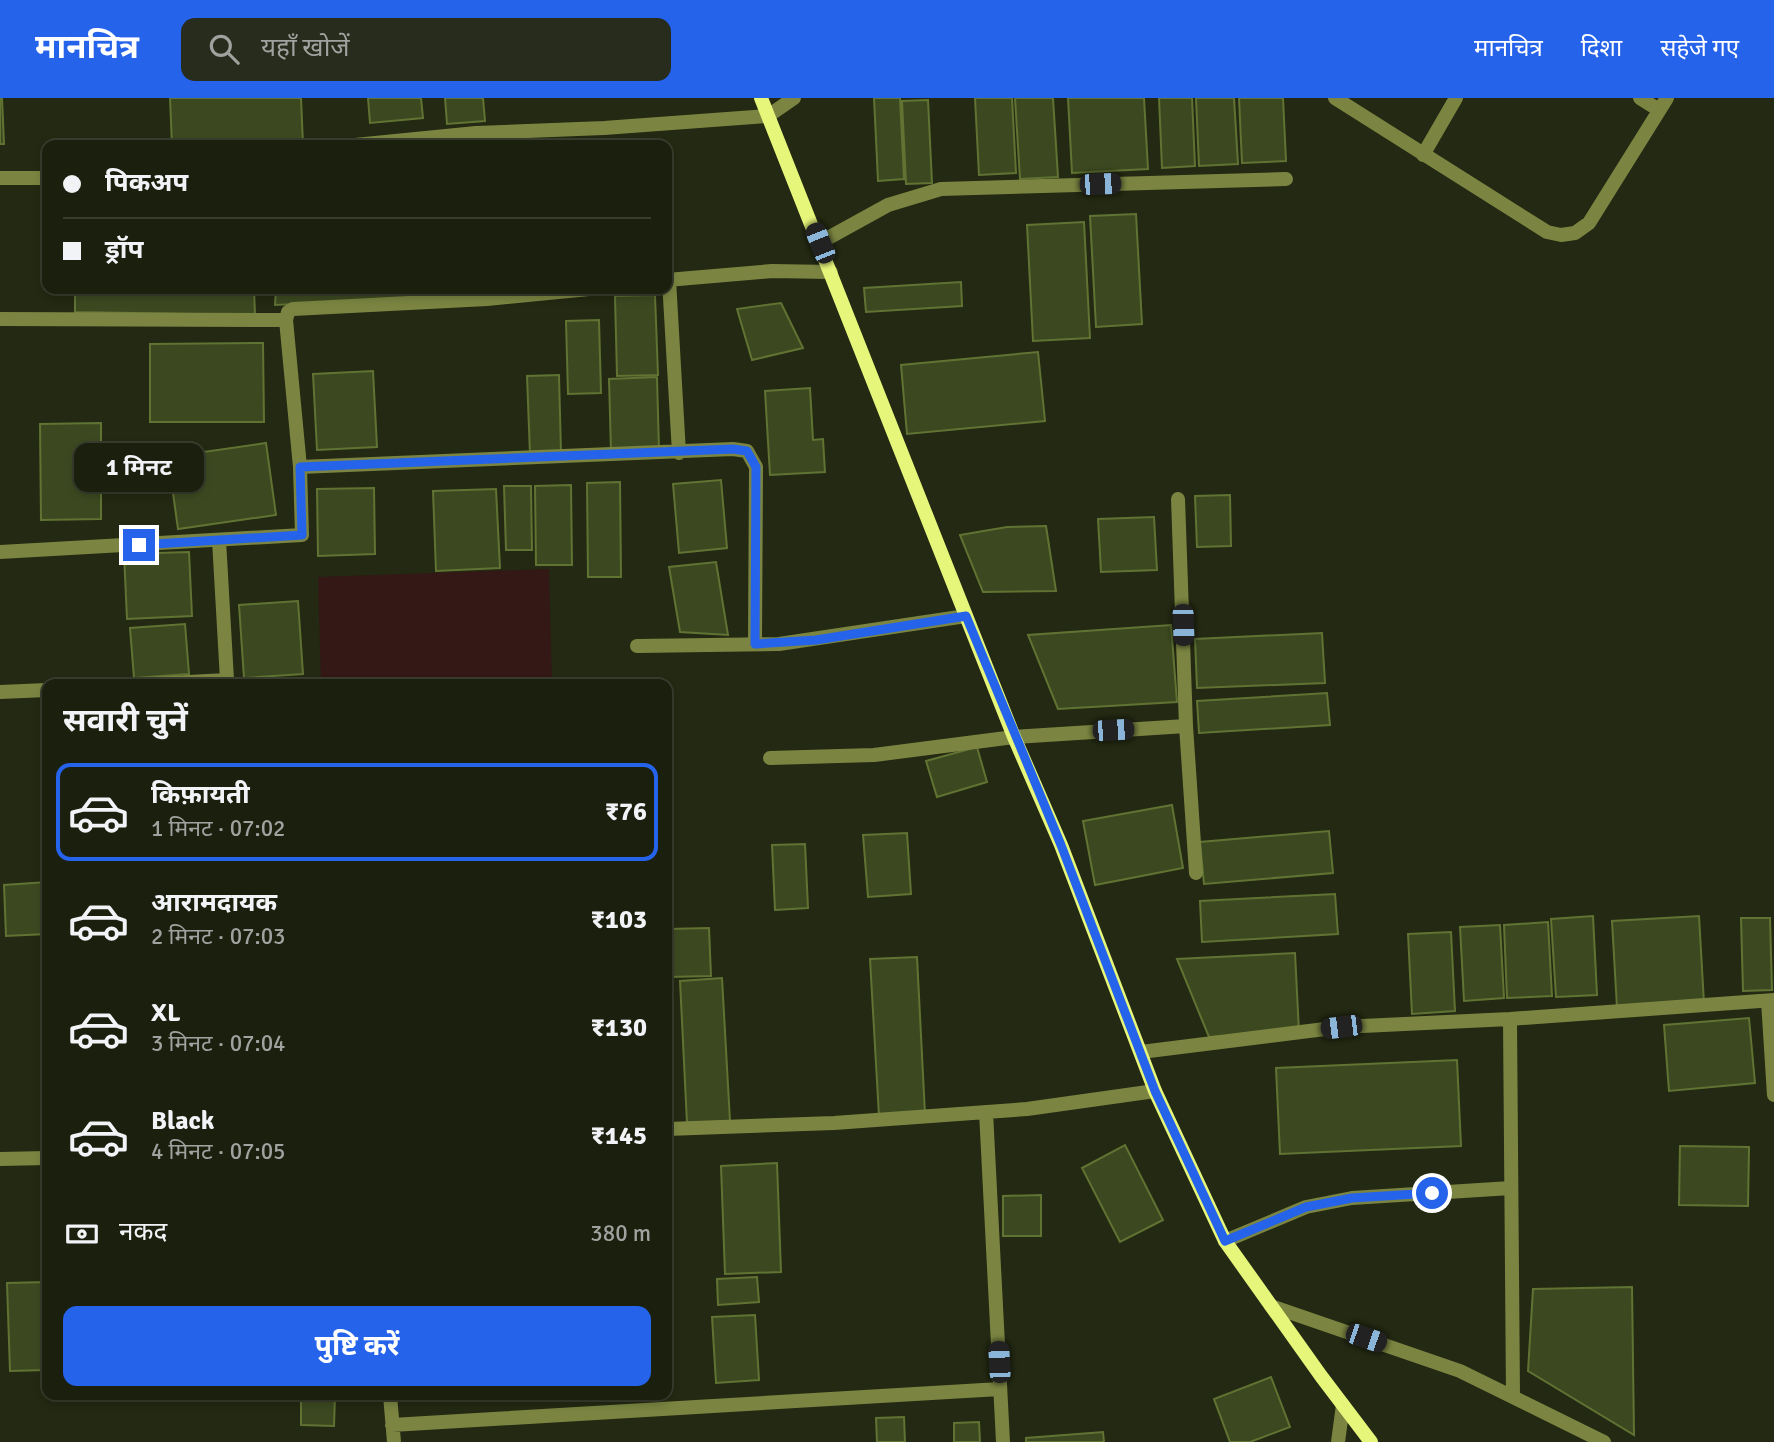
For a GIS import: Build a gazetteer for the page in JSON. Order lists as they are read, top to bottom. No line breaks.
{"page":{"header":"मानचित्र","search":"यहाँ खोजें","nav":["मानचित्र","दिशा","सहेजे गए"],"banner":["पिकअप","ड्रॉप"],"bubble":"1 मिनट","heading":"सवारी चुनें","list":[{"name":"किफ़ायती","note":"1 मिनट · 07:02","value":"₹76"},{"name":"आरामदायक","note":"2 मिनट · 07:03","value":"₹103"},{"name":"XL","note":"3 मिनट · 07:04","value":"₹130"},{"name":"Black","note":"4 मिनट · 07:05","value":"₹145"}],"pay":["नकद","380 m"],"buttons":"पुष्टि करें"}}
